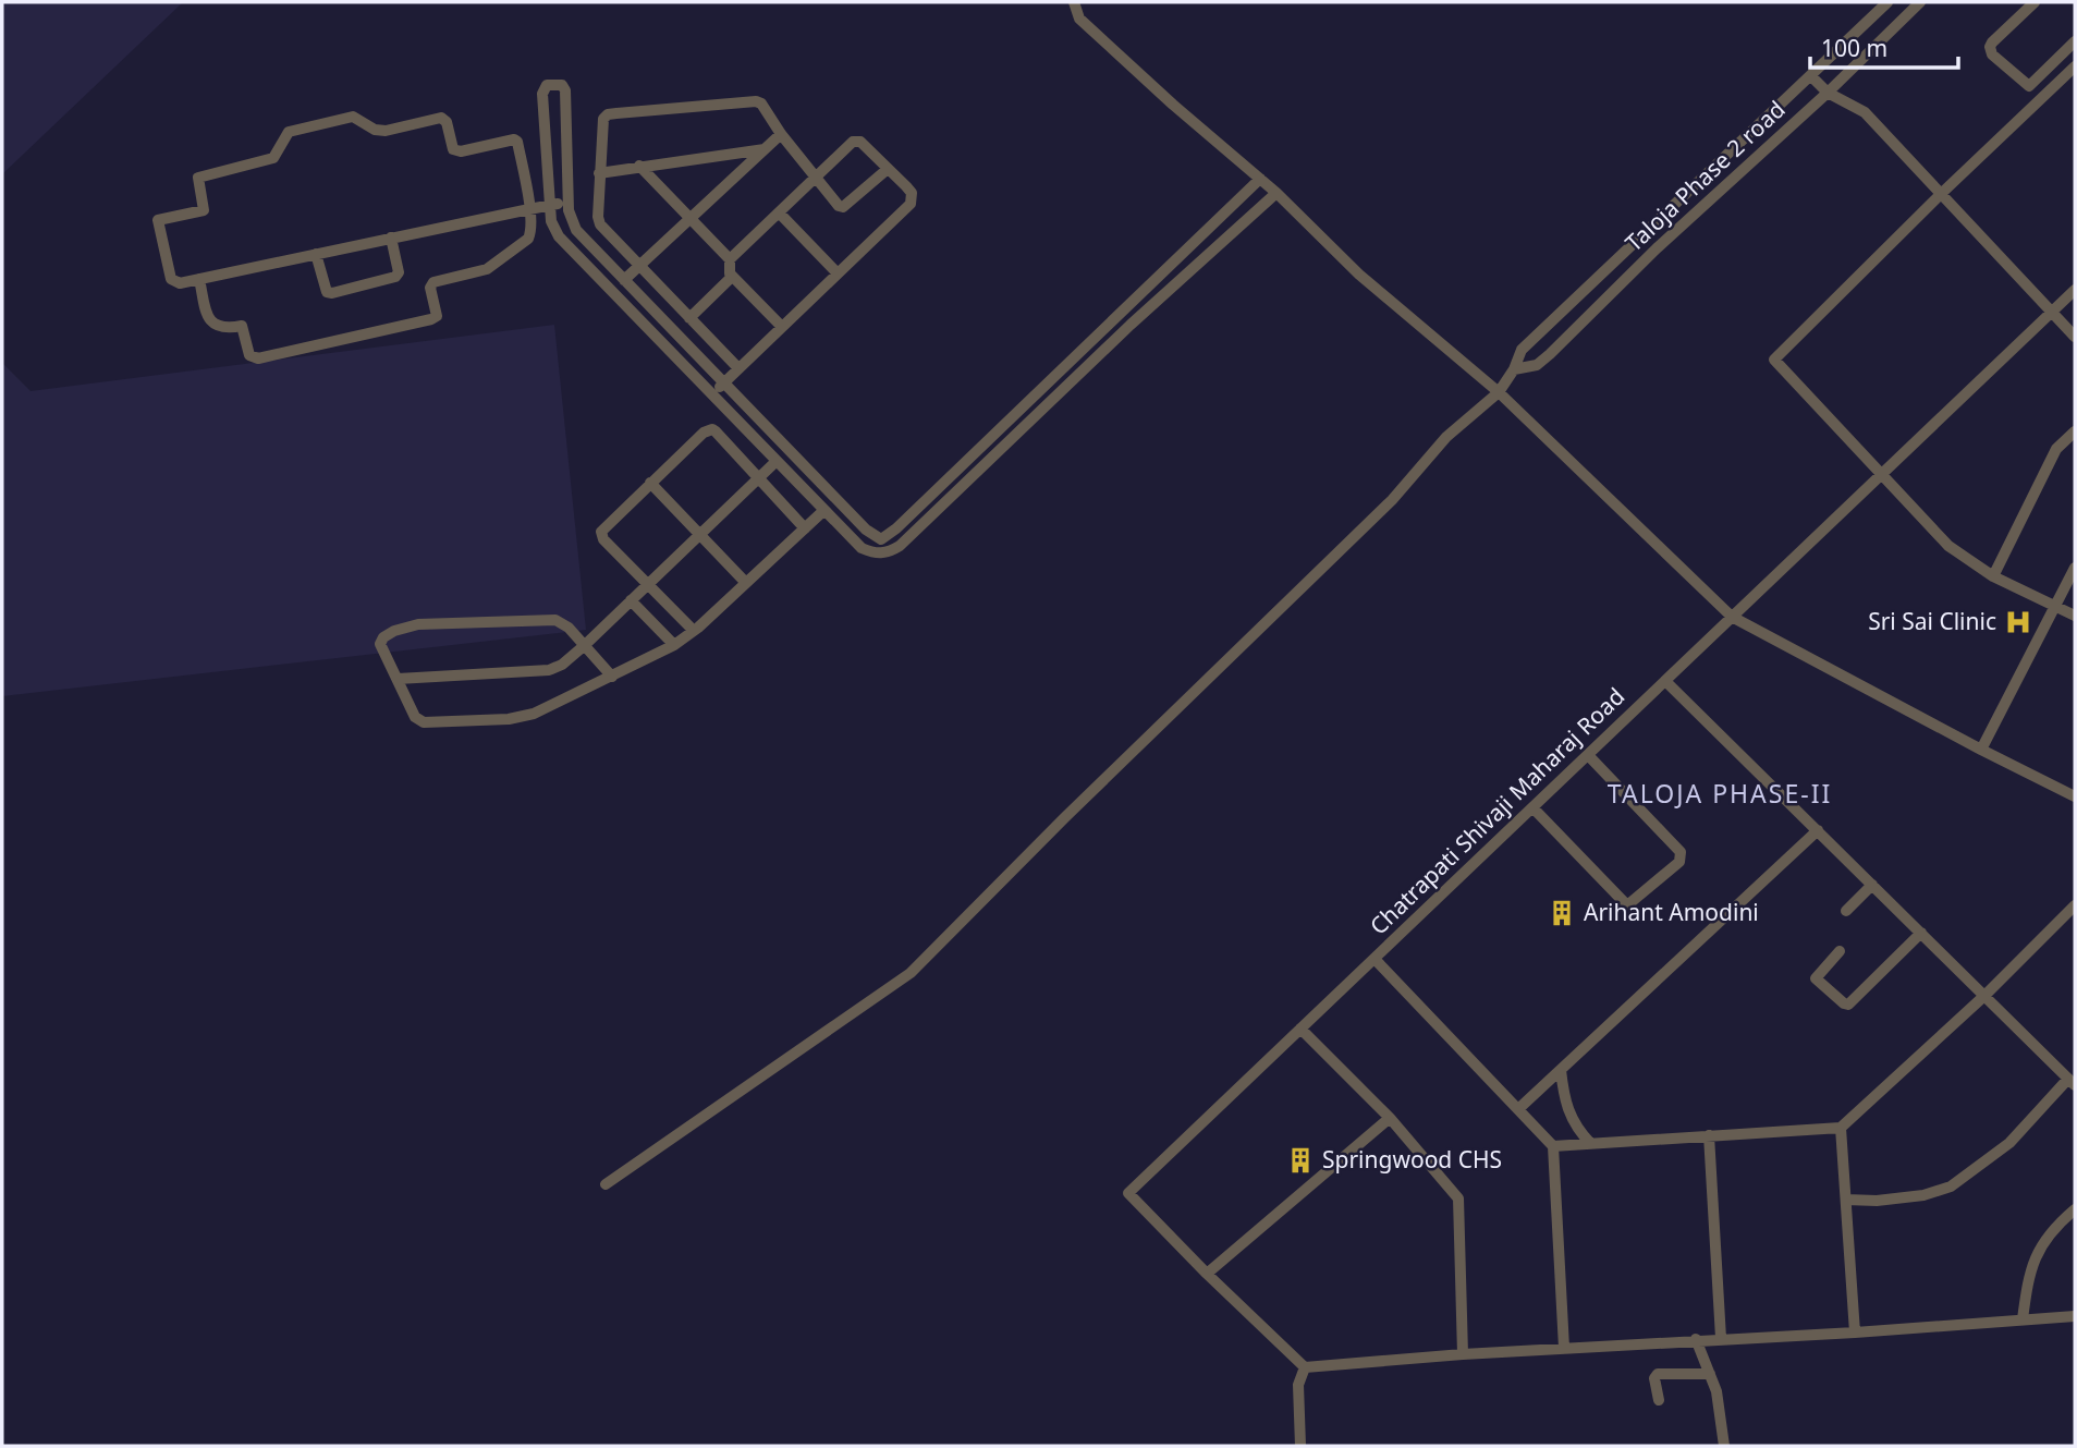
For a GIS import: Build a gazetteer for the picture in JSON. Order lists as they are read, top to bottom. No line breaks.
{"streets":{"street":["Taloja Phase 2 road","Chatrapati Shivaji Maharaj Road"]},"districts":["TALOJA PHASE-II"],"places":{"hospital":["Sri Sai Clinic"],"building":["Arihant Amodini","Springwood CHS"]},"scale_bar":"100 m"}
